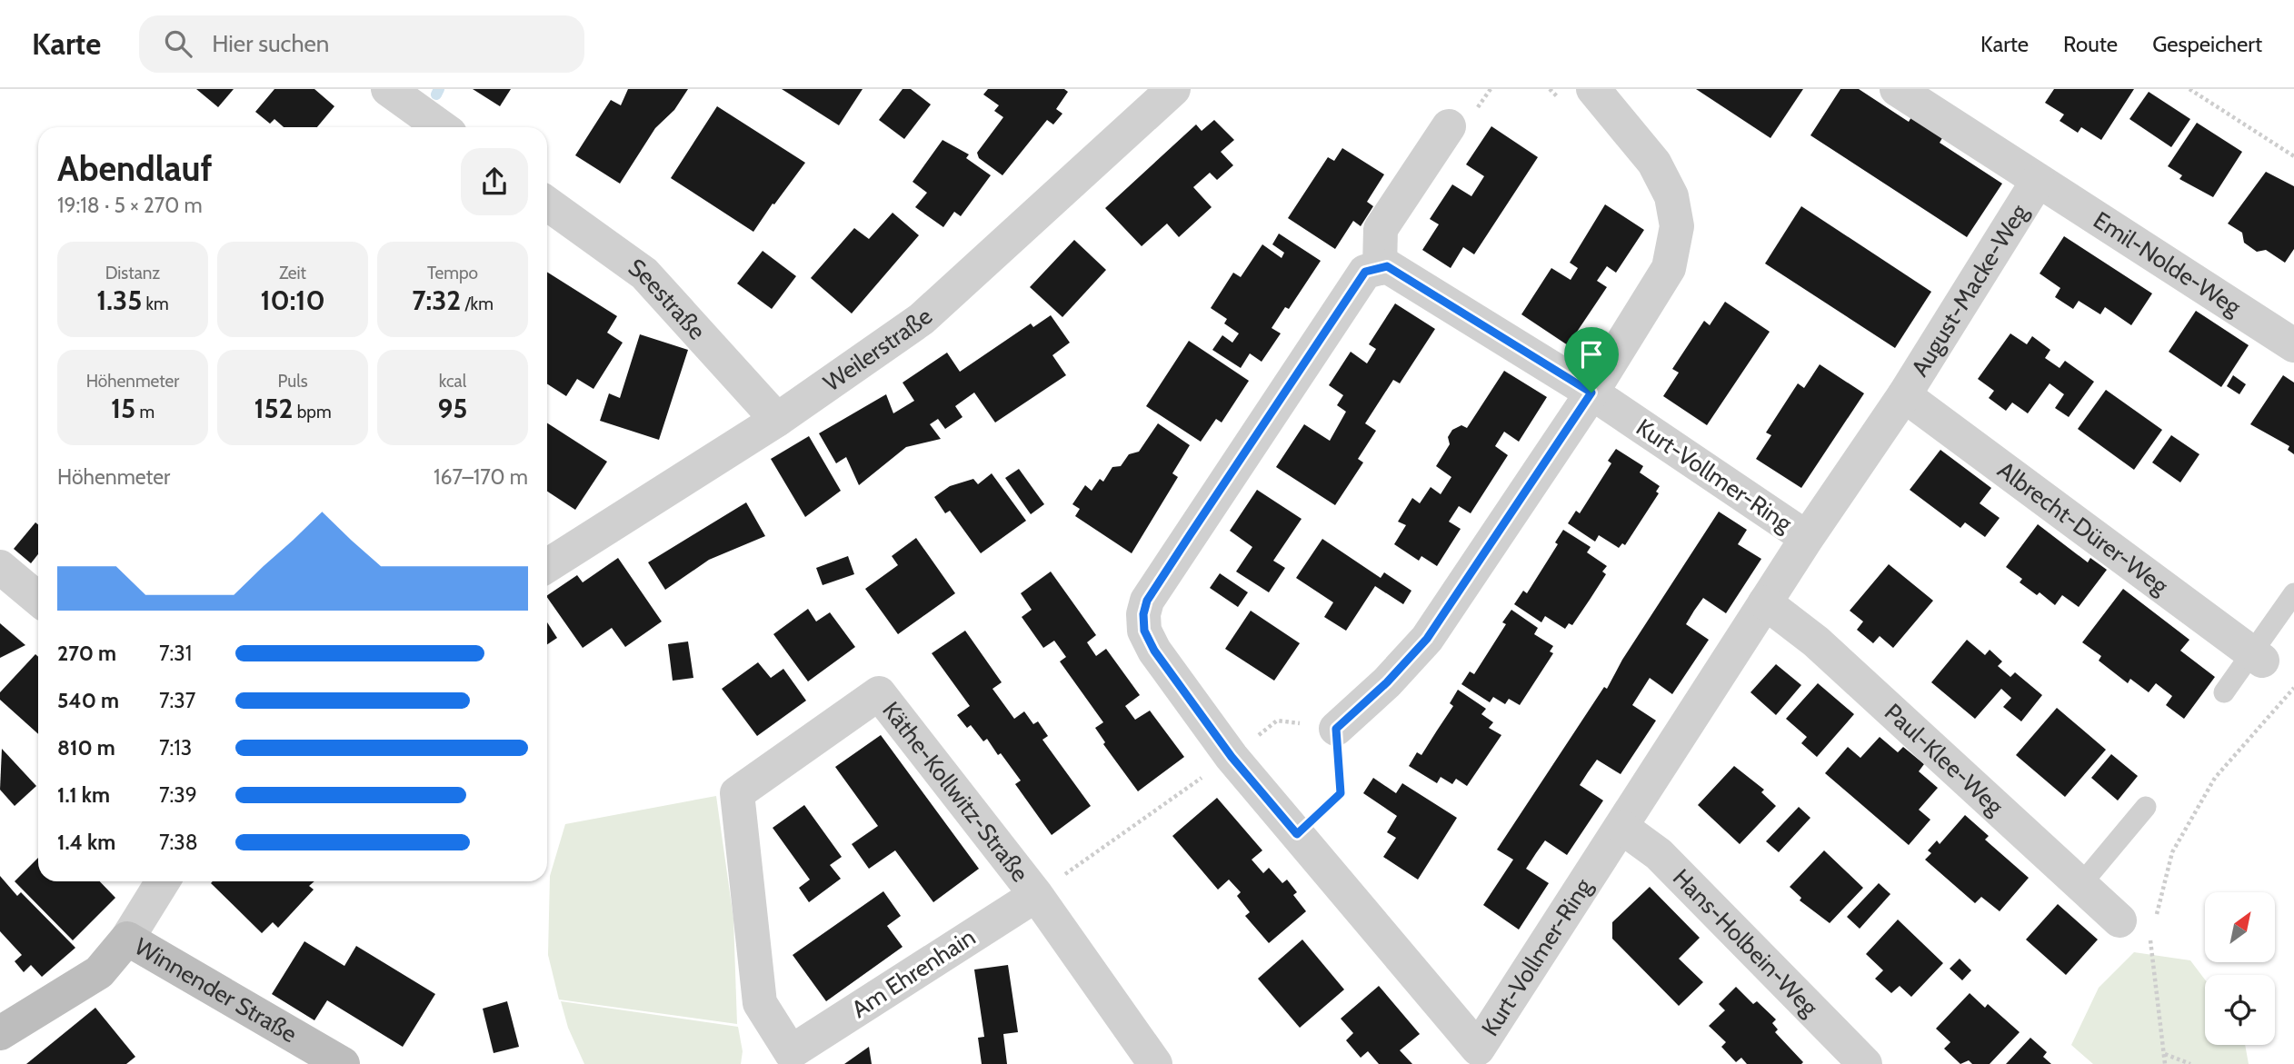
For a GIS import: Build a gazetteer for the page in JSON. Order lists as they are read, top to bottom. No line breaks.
{"streets":{"main road":["Winnender Straße"],"street":["Emil-Nolde-Weg","August-Macke-Weg","Seestraße","Weilerstraße","Kurt-Vollmer-Ring","Albrecht-Dürer-Weg","Paul-Klee-Weg","Käthe-Kollwitz-Straße","Hans-Holbein-Weg","Am Ehrenhain"]},"crossings":[["Emil-Nolde-Weg","August-Macke-Weg"],["August-Macke-Weg","Kurt-Vollmer-Ring"],["August-Macke-Weg","Albrecht-Dürer-Weg"],["Seestraße","Weilerstraße"],["Kurt-Vollmer-Ring","Paul-Klee-Weg"],["Kurt-Vollmer-Ring","Hans-Holbein-Weg"],["Käthe-Kollwitz-Straße","Am Ehrenhain"]],"north":"top right","page":{"header":"Karte","search":"Hier suchen","nav":["Karte","Route","Gespeichert"],"heading":["Abendlauf","19:18 · 5 × 270 m"],"stats":[["Distanz","1.35 km"],["Zeit","10:10"],["Tempo","7:32 /km"],["Höhenmeter","15 m"],["Puls","152 bpm"],["kcal","95"]],"chart":["Höhenmeter","167–170 m"],"list":[{"name":"270 m","note":"7:31"},{"name":"540 m","note":"7:37"},{"name":"810 m","note":"7:13"},{"name":"1.1 km","note":"7:39"},{"name":"1.4 km","note":"7:38"}]}}
